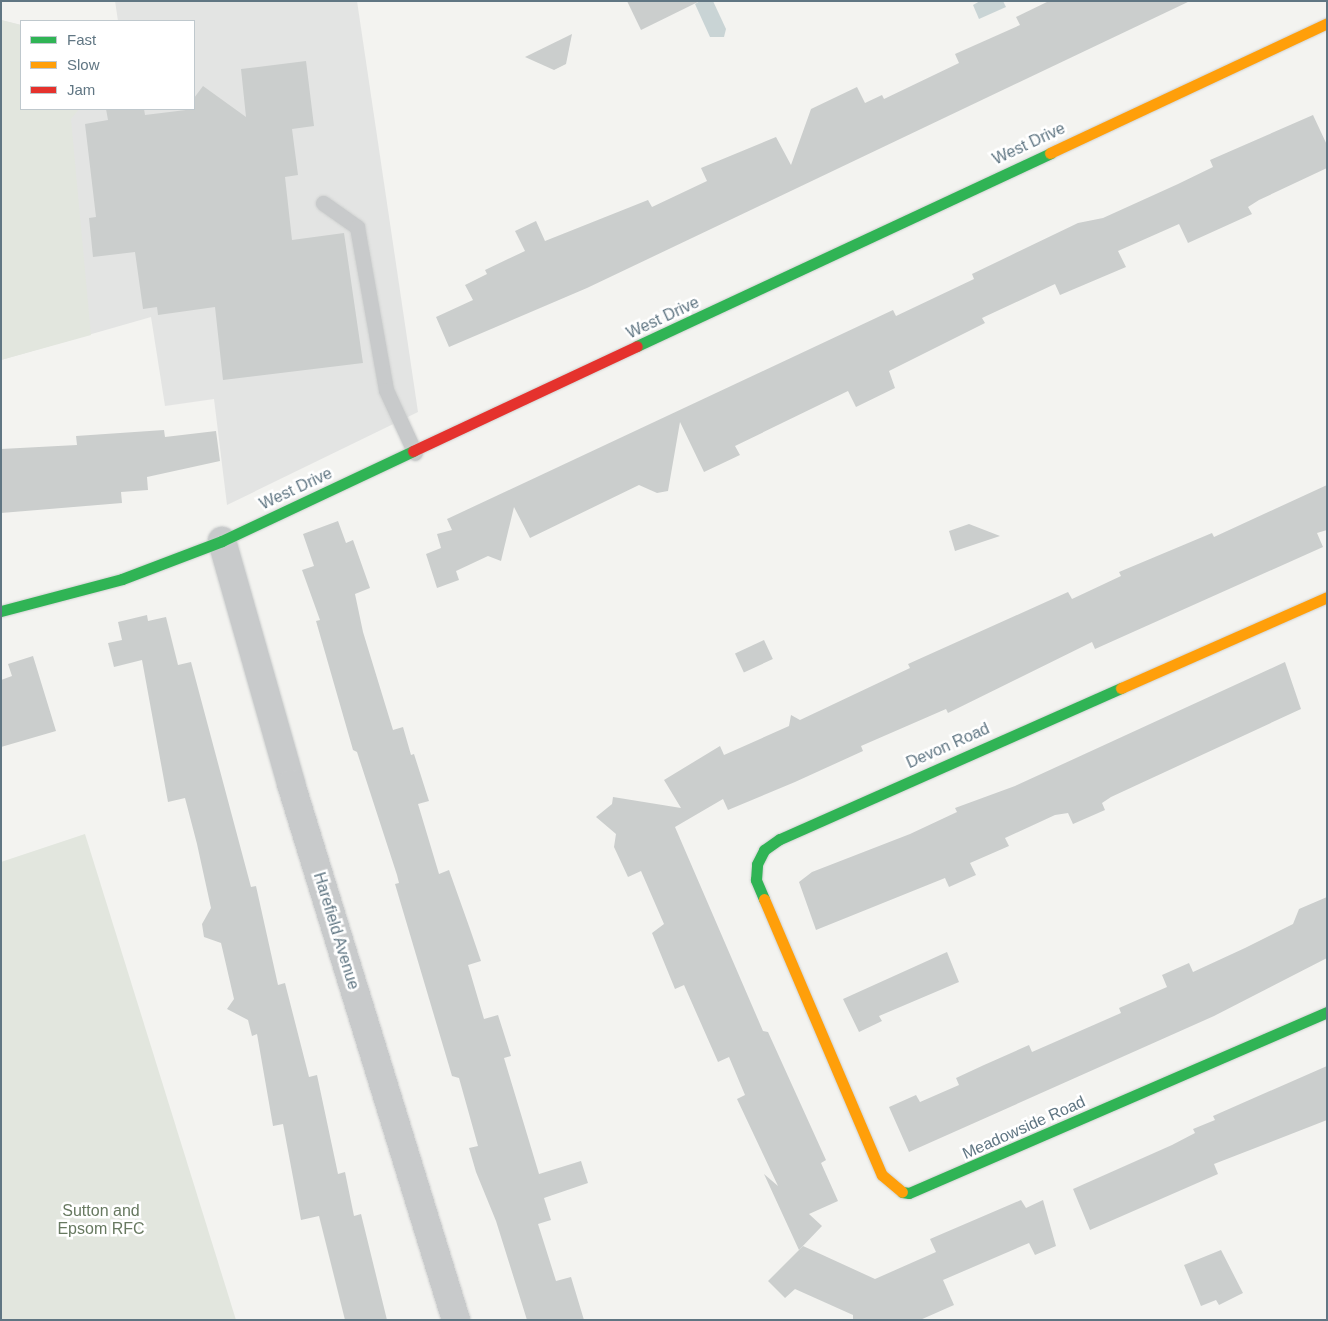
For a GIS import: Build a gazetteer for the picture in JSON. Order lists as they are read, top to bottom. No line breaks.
{"streets":{"street":["West Drive","Devon Road","Harefield Avenue","Meadowside Road"]},"crossings":[["West Drive","Harefield Avenue"],["Devon Road","Meadowside Road"]],"parks":["Sutton and Epsom RFC"],"legend":["Fast","Slow","Jam"]}
